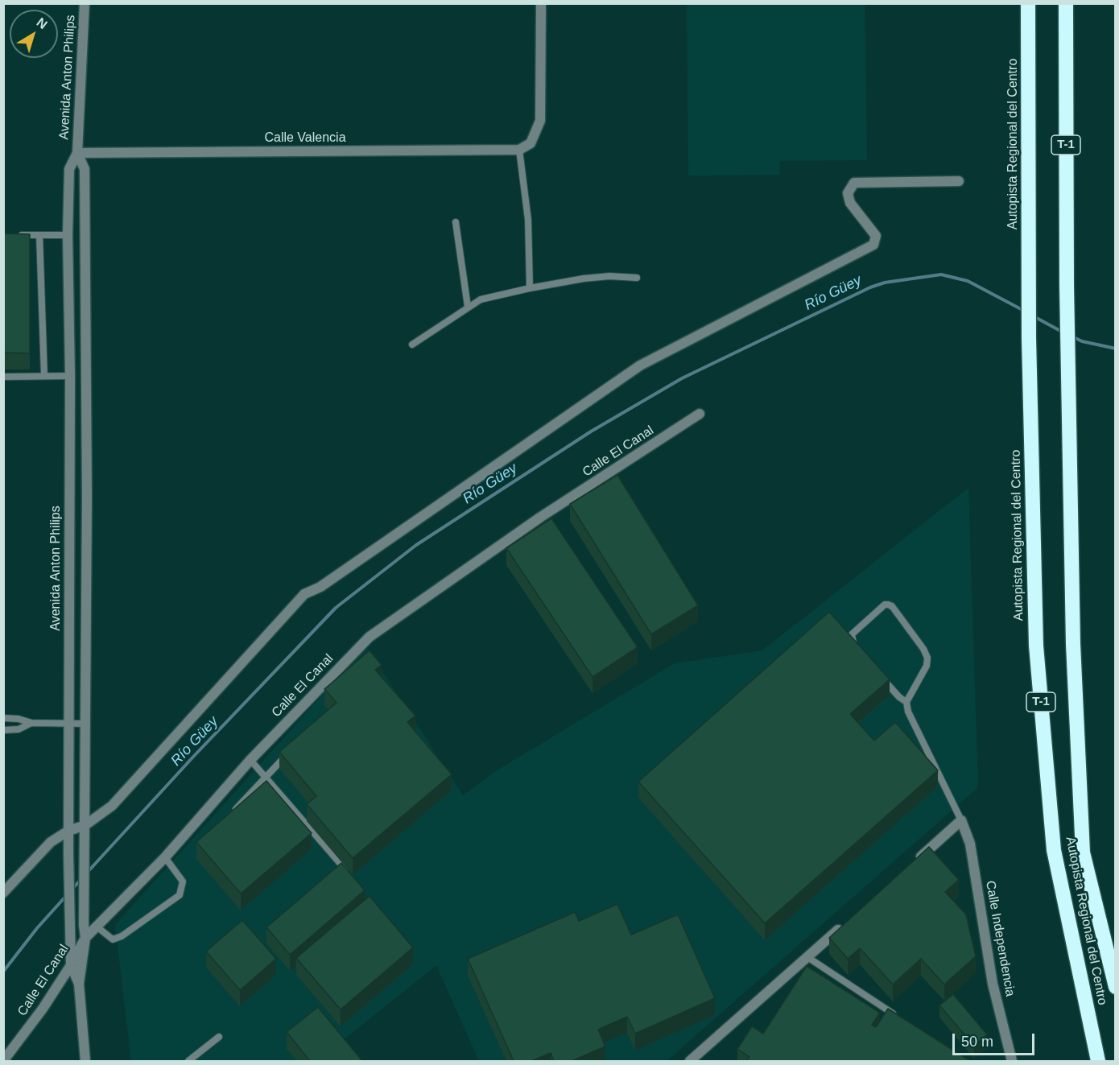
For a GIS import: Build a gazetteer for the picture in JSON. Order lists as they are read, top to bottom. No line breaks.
{"streets":{"highway":["Autopista Regional del Centro","T-1"],"street":["Avenida Anton Philips","Calle Valencia","Calle El Canal","Calle Independencia"]},"crossings":[["Avenida Anton Philips","Calle Valencia"],["Avenida Anton Philips","Calle El Canal"]],"water":["Río Güey"],"scale_bar":"50 m","north":"top right"}
